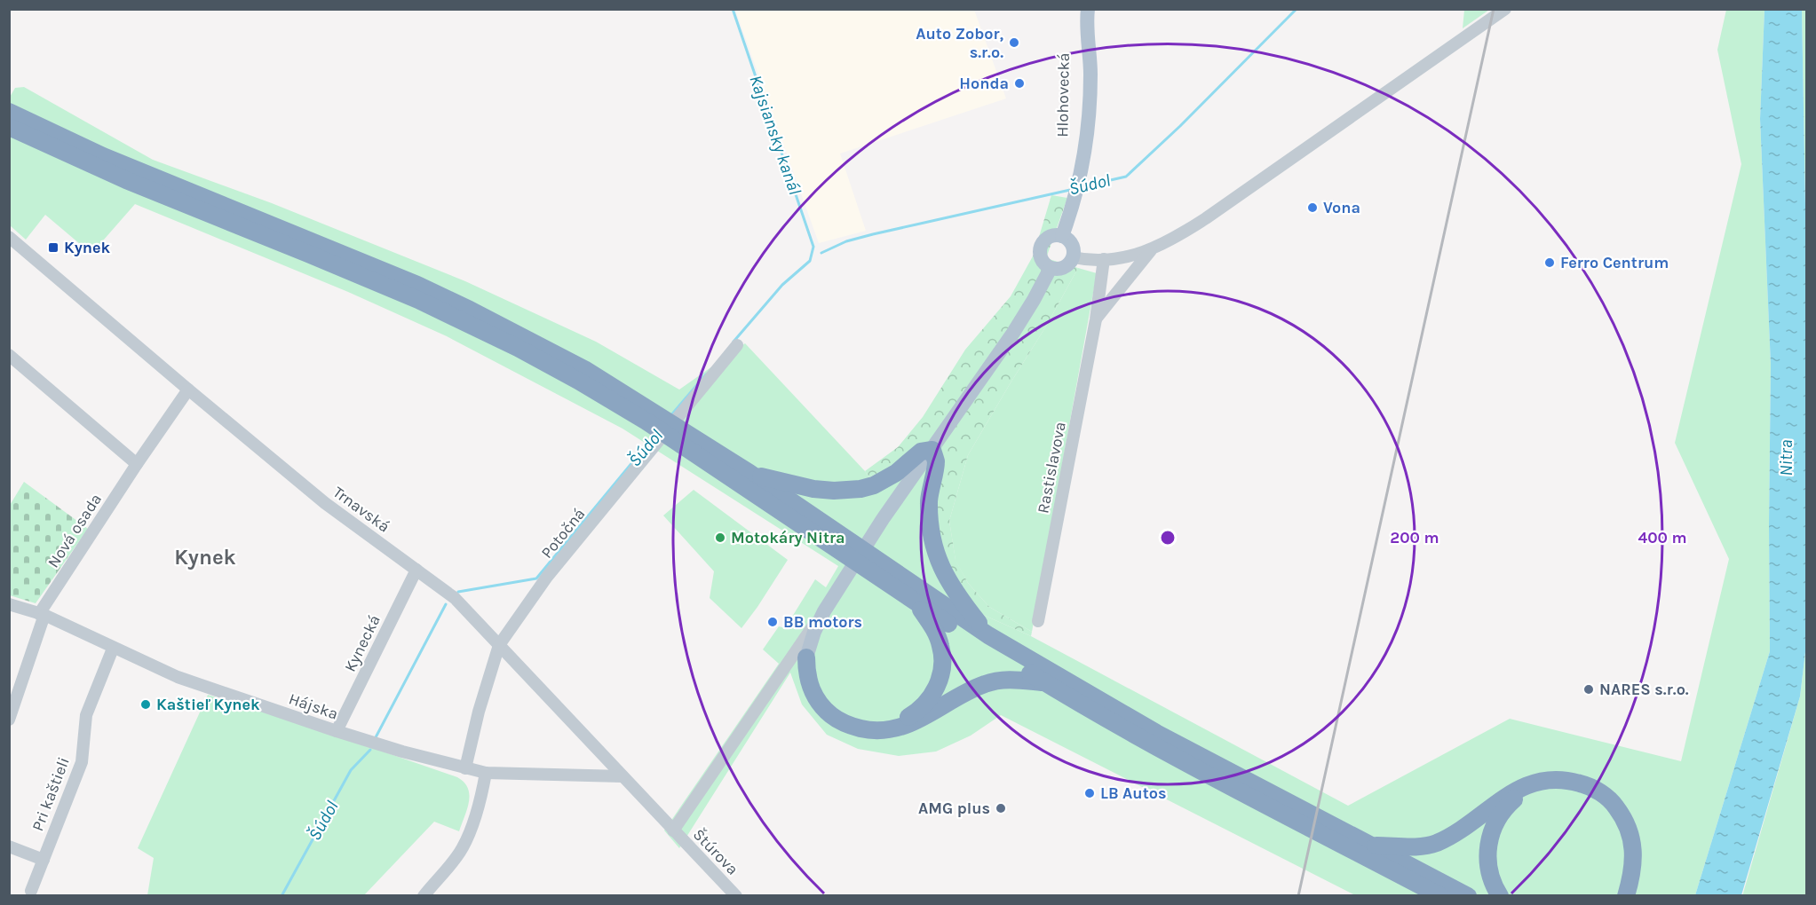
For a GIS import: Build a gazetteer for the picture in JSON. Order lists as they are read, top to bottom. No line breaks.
{"streets":{"main road":["Hlohovecká"],"street":["Rastislavova","Trnavská","Nová osada","Potočná","Kynecká","Hájska","Pri kaštieli","Štúrova"]},"crossings":[["Trnavská","Nová osada"],["Trnavská","Potočná"],["Trnavská","Kynecká"],["Trnavská","Hájska"],["Trnavská","Štúrova"],["Nová osada","Hájska"],["Potočná","Hájska"],["Kynecká","Hájska"],["Hájska","Pri kaštieli"]],"districts":["Kynek"],"water":["Kajsiansky kanál","Šúdol","Nitra"],"places":{"other":["Auto Zobor, s.r.o.","Honda","Vona","Ferro Centrum","Motokáry Nitra","BB motors","NARES s.r.o.","Kaštieľ Kynek","LB Autos","AMG plus"],"transit":["Kynek"]},"rings":["200 m","400 m"]}
